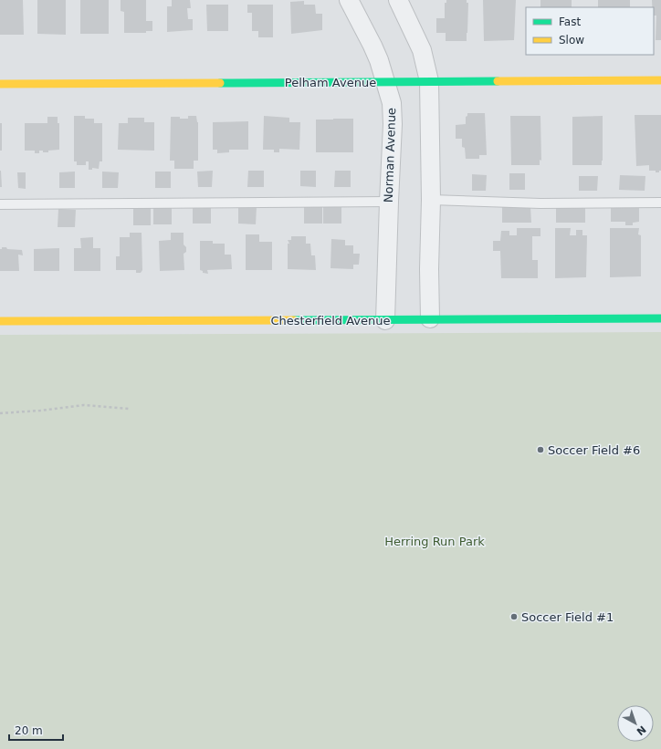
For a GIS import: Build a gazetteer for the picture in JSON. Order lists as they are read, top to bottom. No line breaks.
{"streets":{"street":["Pelham Avenue","Norman Avenue","Chesterfield Avenue"]},"crossings":[["Pelham Avenue","Norman Avenue"],["Norman Avenue","Chesterfield Avenue"]],"parks":["Herring Run Park"],"places":["Soccer Field #6","Soccer Field #1"],"legend":["Fast","Slow"],"scale_bar":"20 m","north":"bottom right"}
